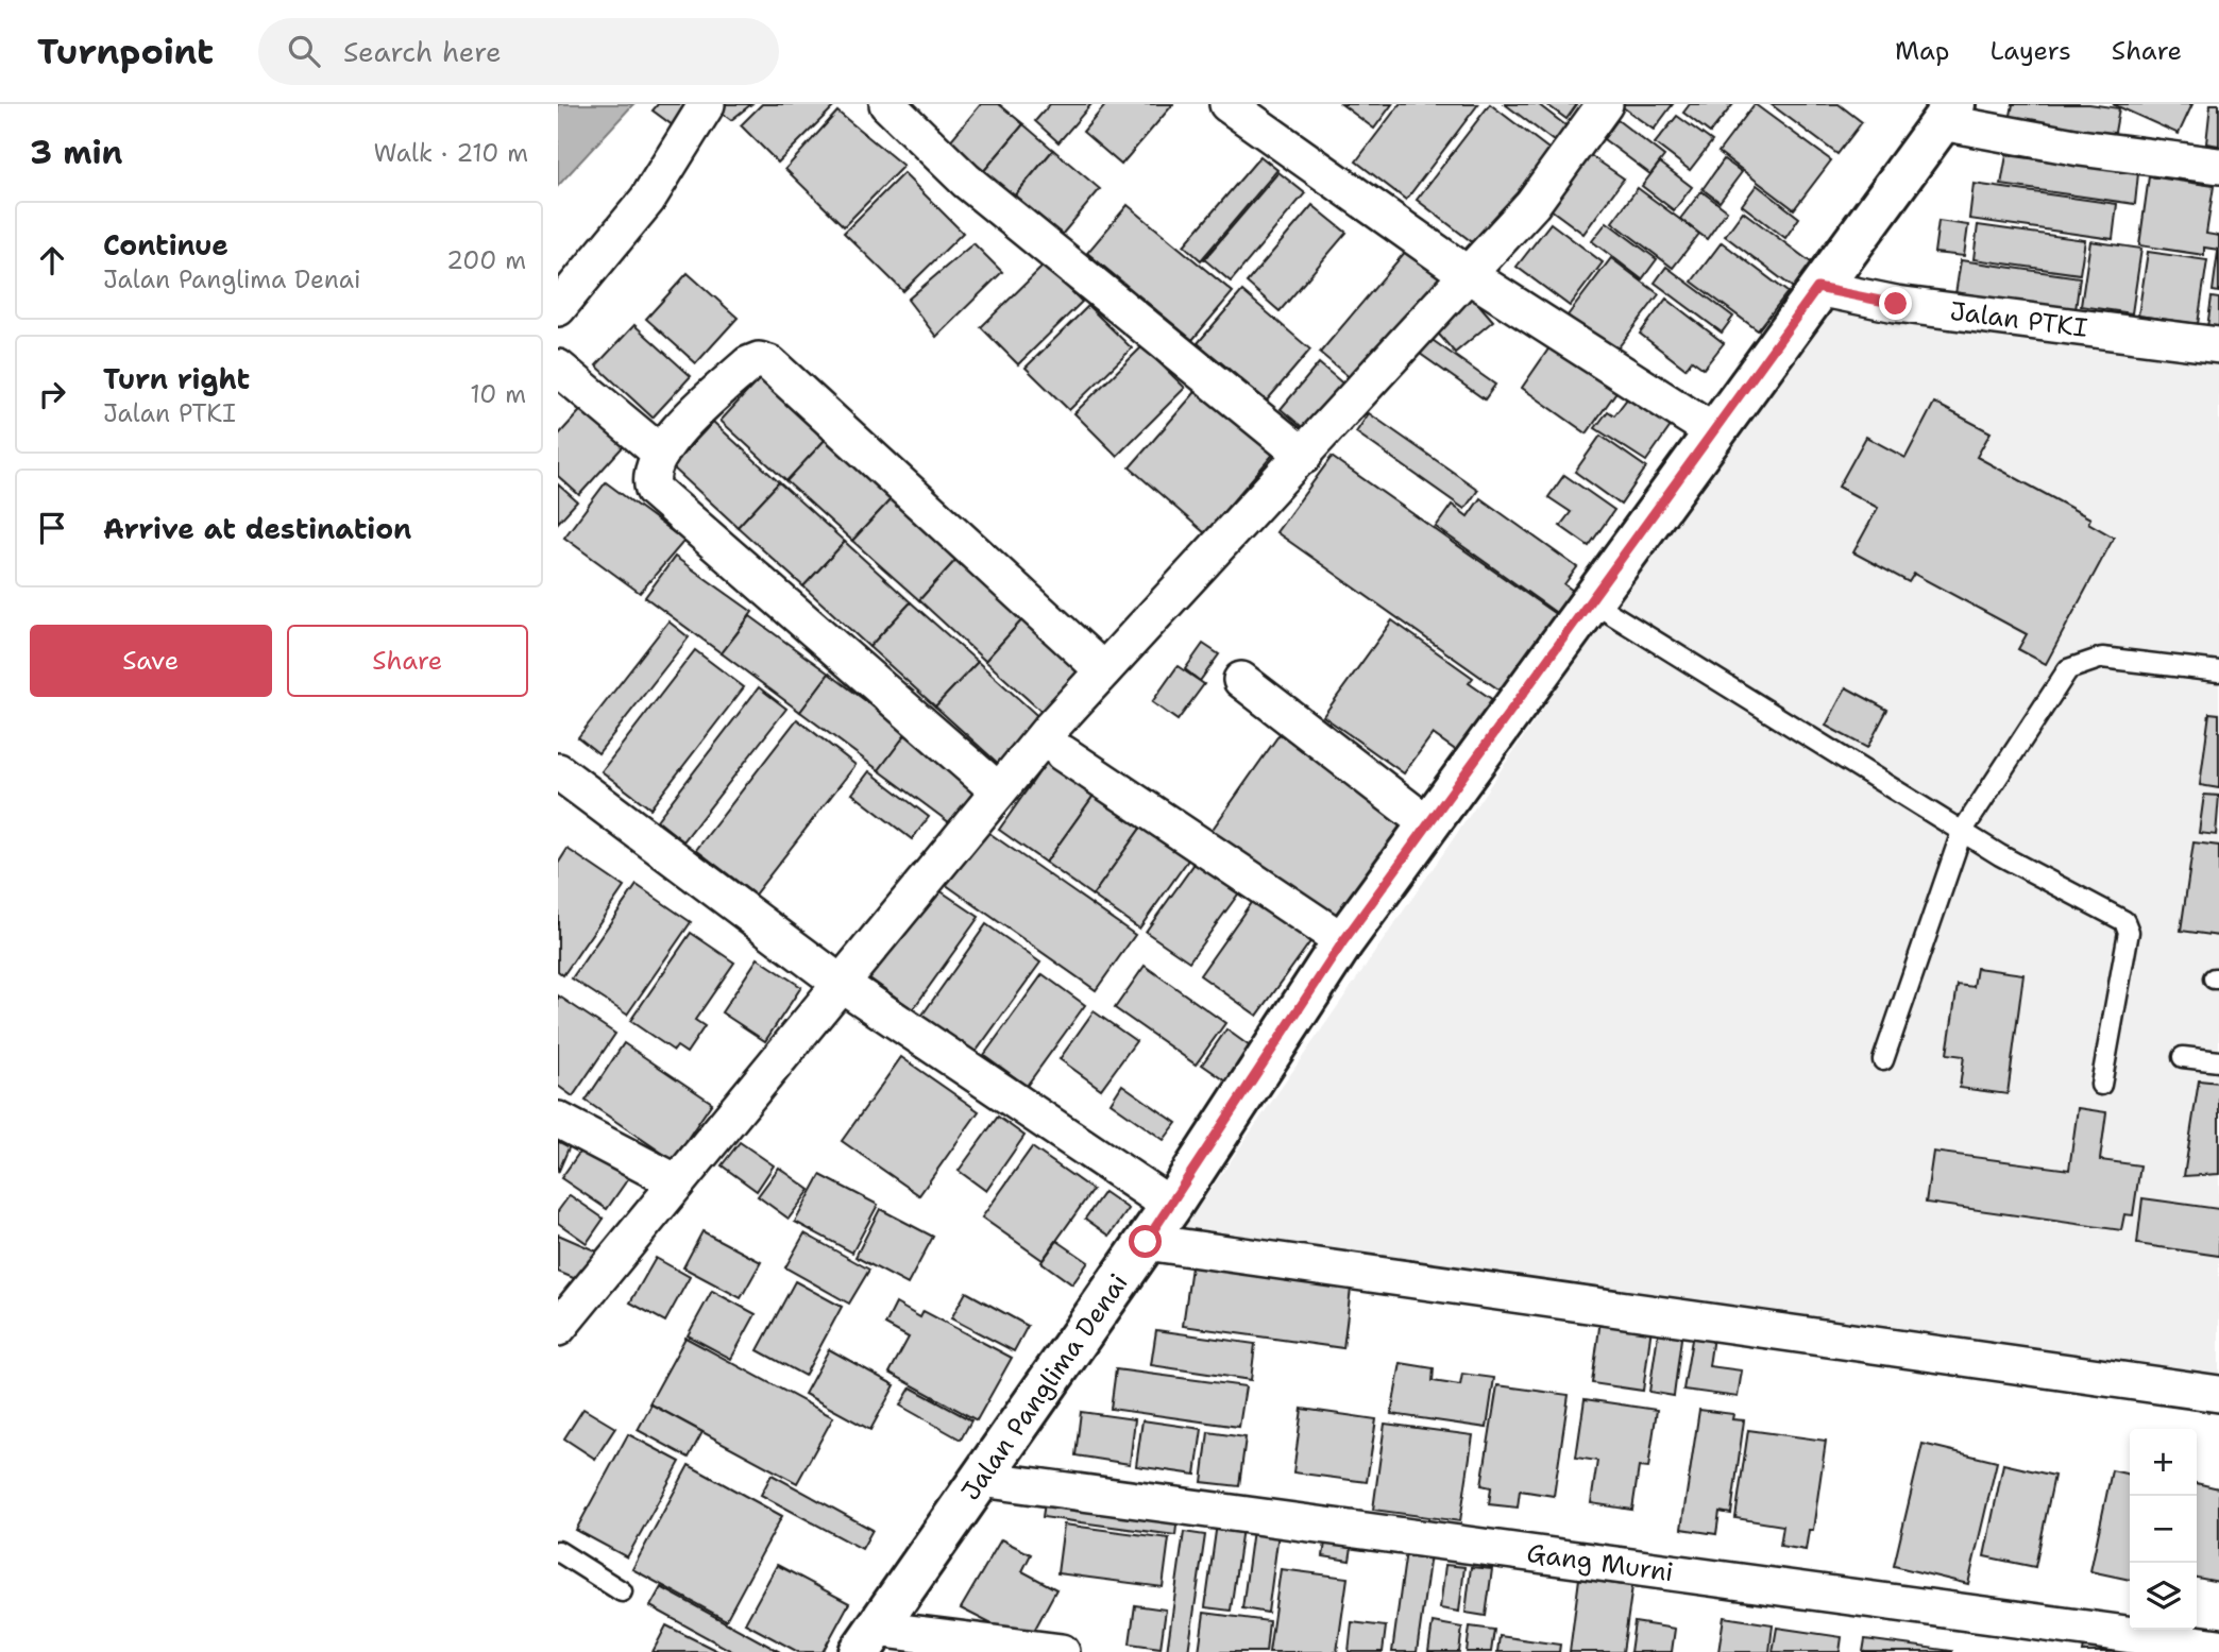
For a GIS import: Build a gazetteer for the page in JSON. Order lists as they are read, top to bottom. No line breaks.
{"streets":{"main road":["Jalan Panglima Denai"],"street":["Jalan PTKI","Gang Murni"]},"crossings":[["Jalan PTKI","Jalan Panglima Denai"],["Jalan Panglima Denai","Gang Murni"]],"page":{"header":"Turnpoint","search":"Search here","nav":["Map","Layers","Share"],"heading":["3 min","Walk · 210 m"],"list":[["Continue","Jalan Panglima Denai","200 m"],["Turn right","Jalan PTKI","10 m"],"Arrive at destination"],"buttons":["Save","Share"],"map_buttons":["+","−"]}}
